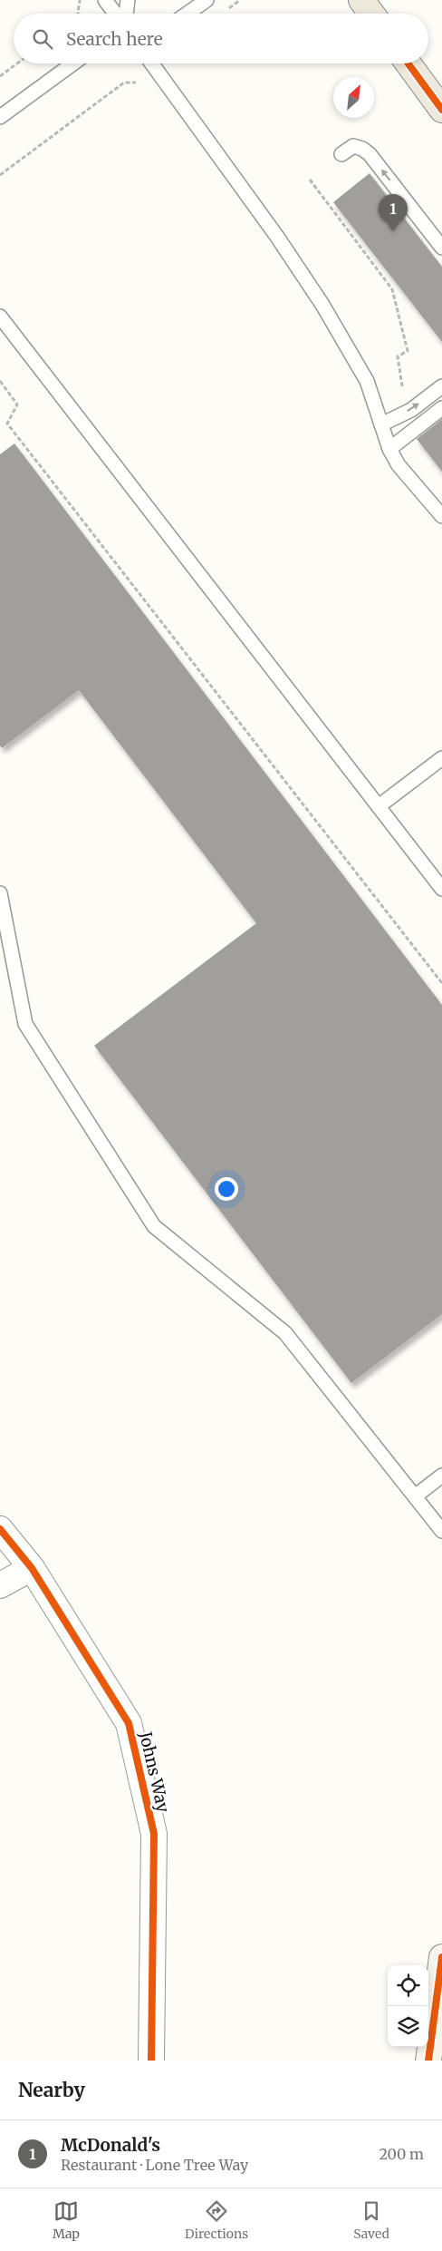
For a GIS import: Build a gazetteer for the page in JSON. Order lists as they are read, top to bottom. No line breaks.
{"streets":{"street":["Johns Way"]},"north":"top right","page":{"search":"Search here","pins":"1","heading":"Nearby","list":[{"mark":"1","name":"McDonald's","note":"Restaurant · Lone Tree Way","value":"200 m"}],"nav":["Map","Directions","Saved"]}}
